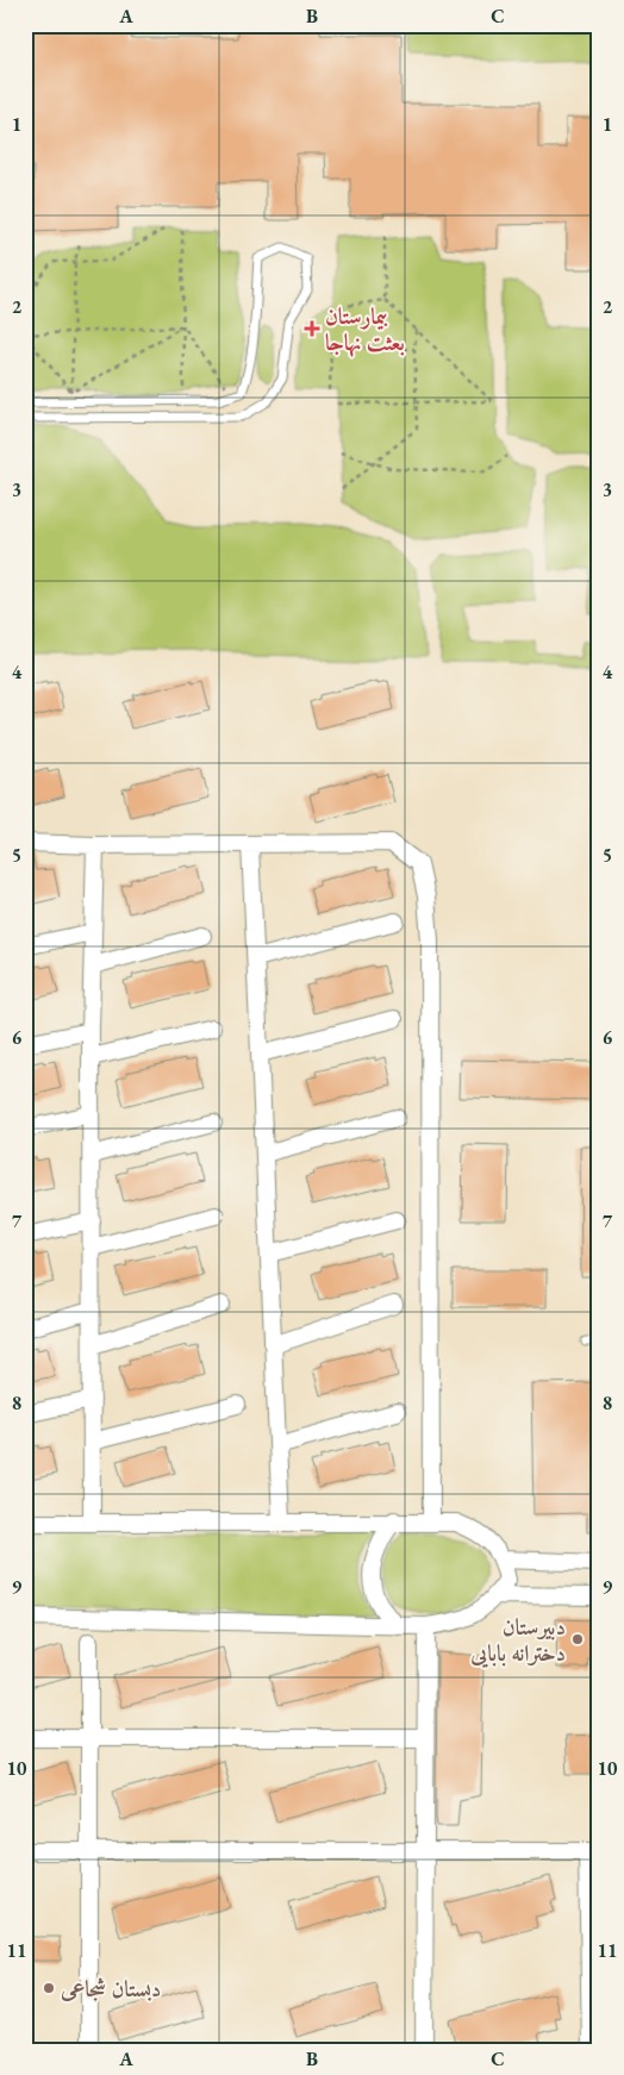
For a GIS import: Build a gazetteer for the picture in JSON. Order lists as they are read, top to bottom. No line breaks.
{"places":{"health":["بیمارستان بعثت نهاجا"],"other":["دبیرستان دخترانه بابایی","دبستان شجاعی"]},"grid":{"columns":["A","B","C"],"rows":["1","2","3","4","5","6","7","8","9","10","11"]}}
